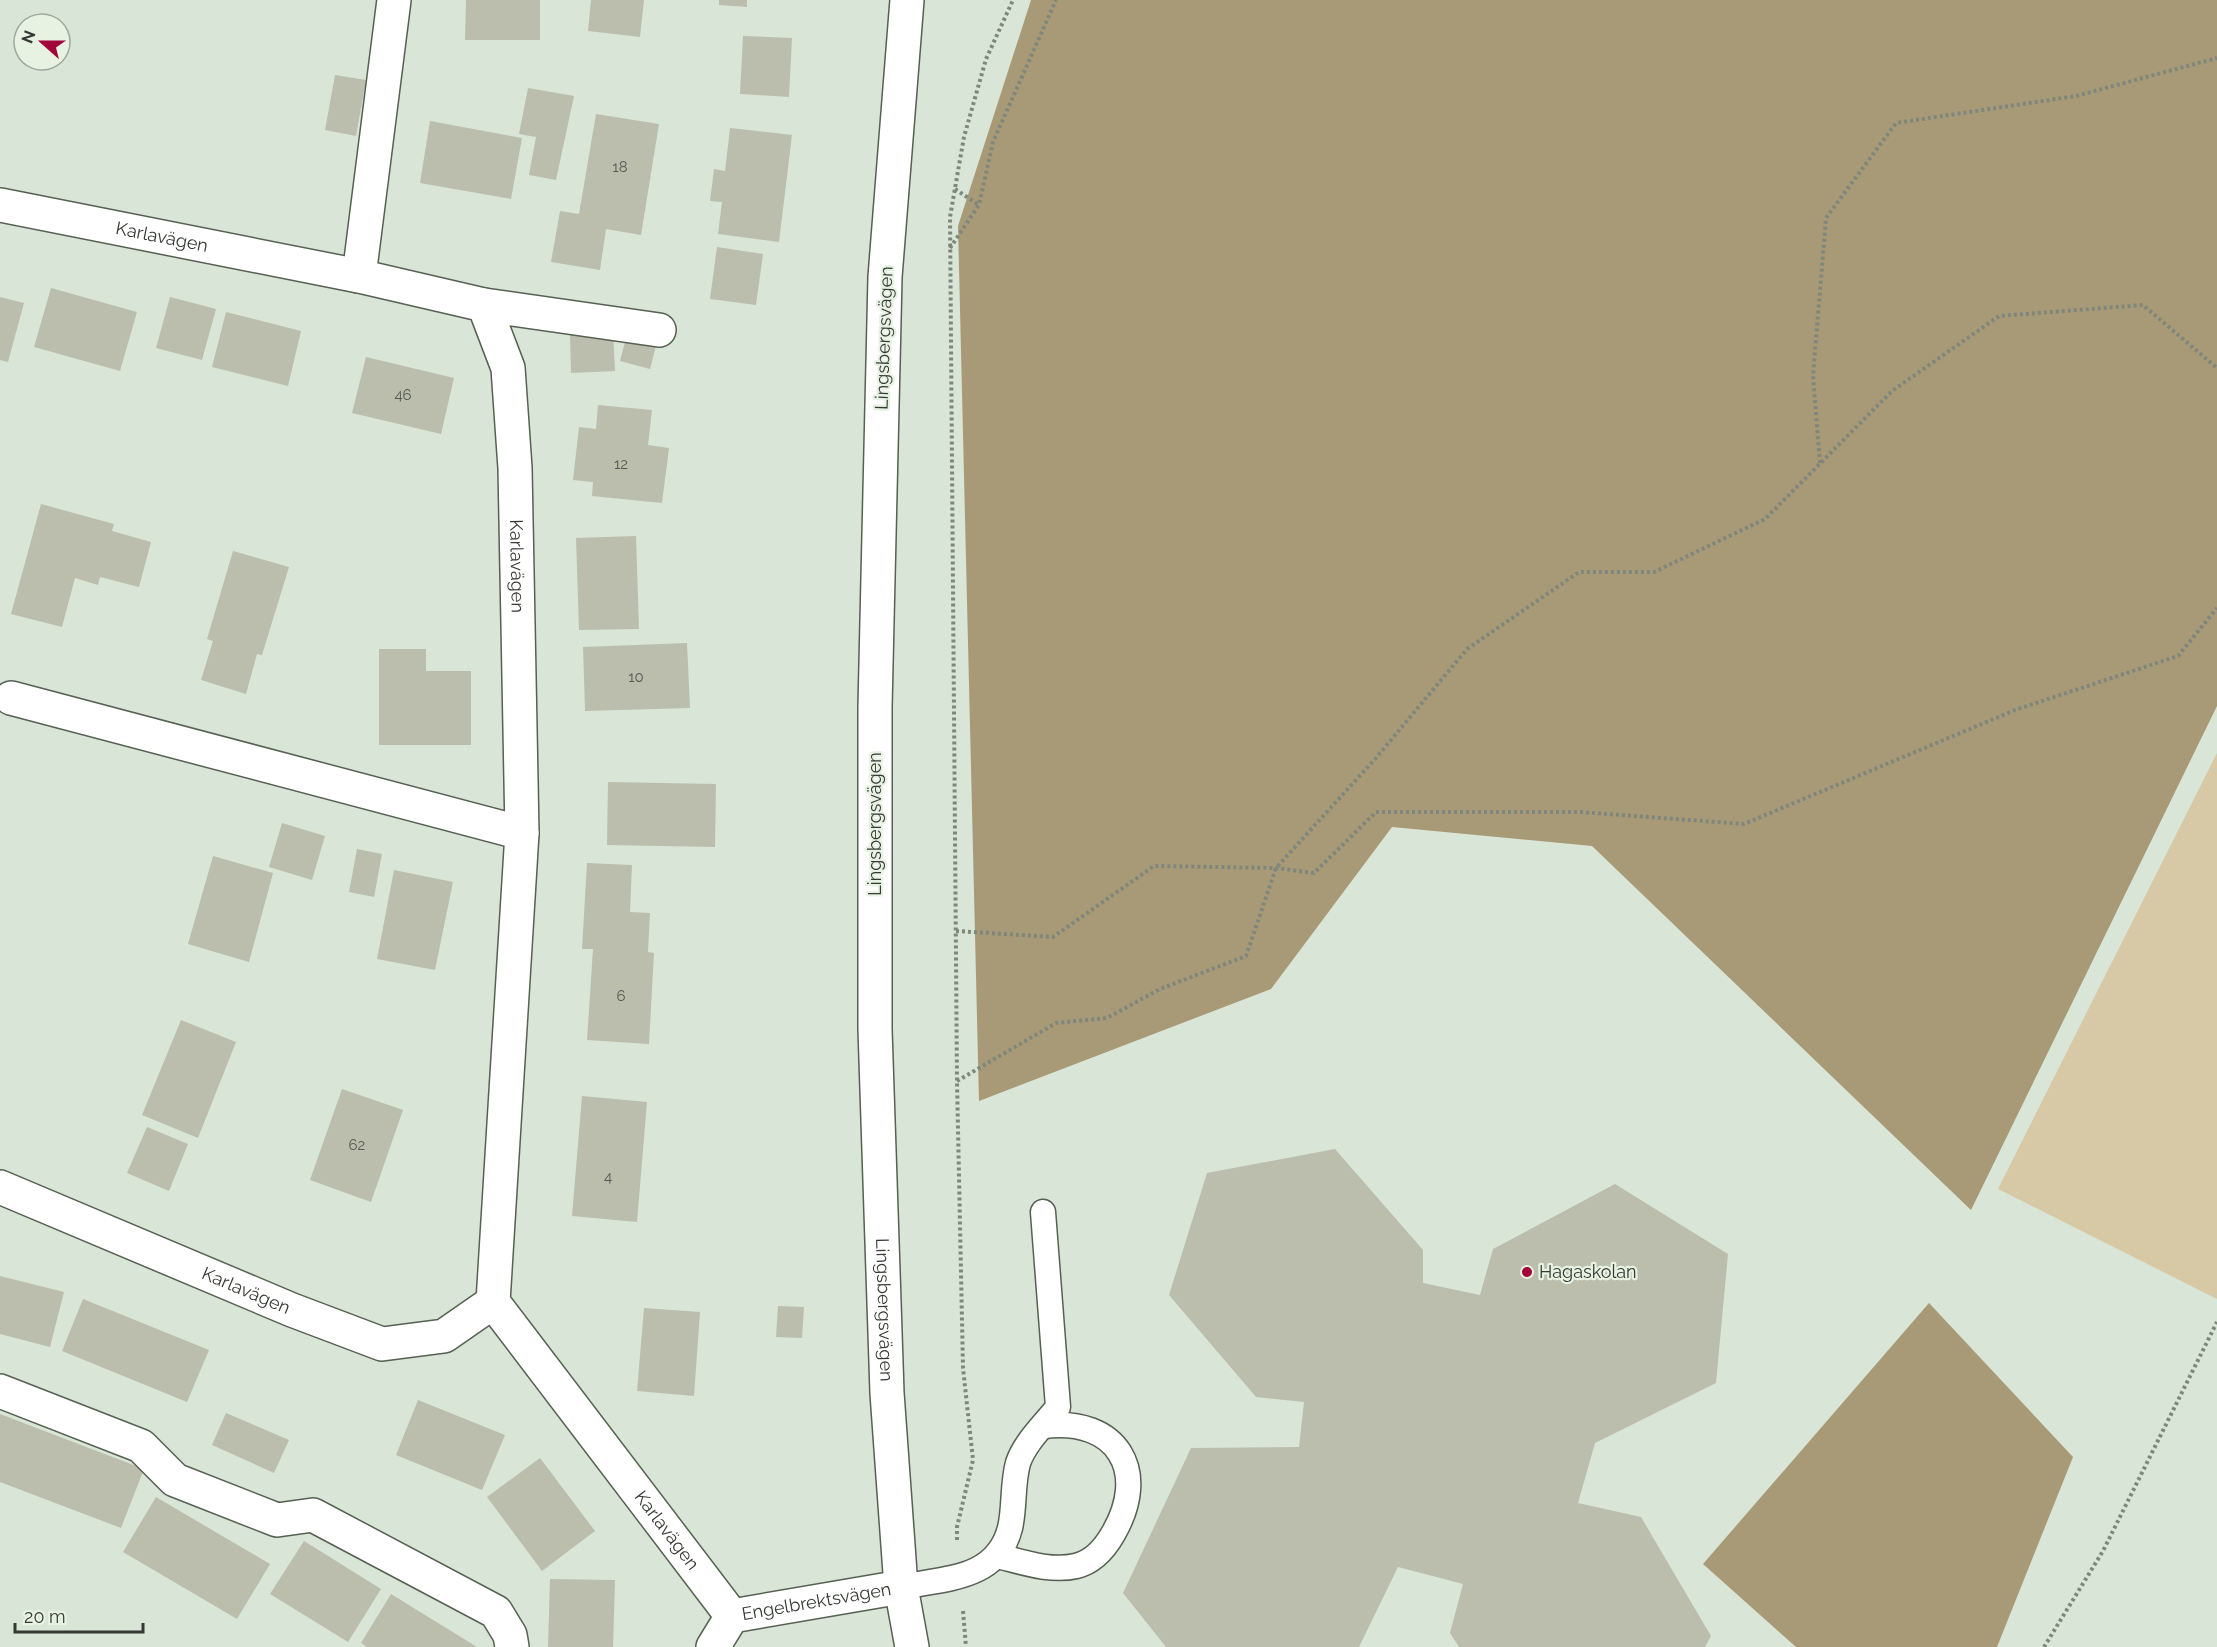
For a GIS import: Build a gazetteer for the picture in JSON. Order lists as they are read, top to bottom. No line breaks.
{"streets":{"street":["Karlavägen","Lingsbergsvägen","Engelbrektsvägen"]},"crossings":[["Karlavägen","Engelbrektsvägen"],["Lingsbergsvägen","Engelbrektsvägen"]],"places":["Hagaskolan"],"house_numbers":["18","46","12","10","6","62","4"],"scale_bar":"20 m","north":"left"}
